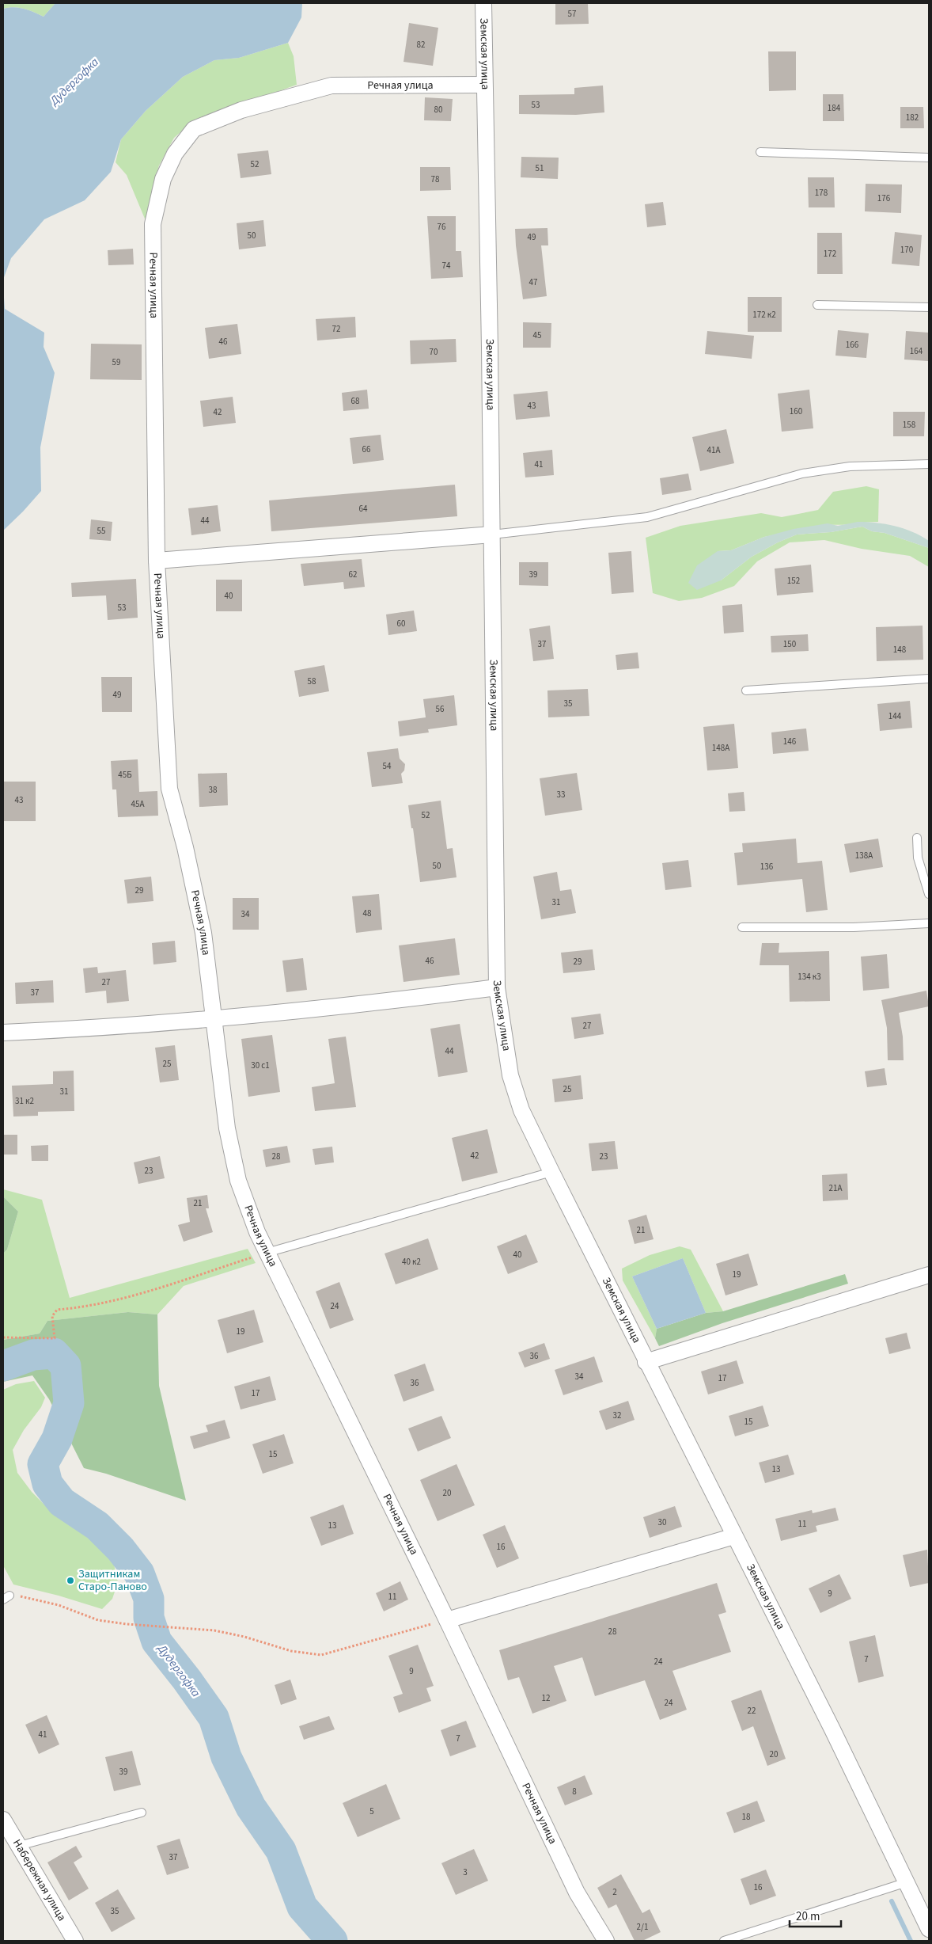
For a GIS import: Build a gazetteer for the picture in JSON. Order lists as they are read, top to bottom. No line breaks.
{"streets":{"street":["Земская улица","Речная улица","Набережная улица"]},"crossings":[["Земская улица","Речная улица"]],"water":["Дудергофка"],"places":["Защитникам Старо-Паново"],"house_numbers":["57","82","53","184","80","182","52","51","78","178","176","76","50","49","170","172","74","47","172 к2","72","45","46","166","164","70","59","68","43","160","42","158","66","41А","41","64","44","55","62","39","152","40","53","60","37","150","148","58","49","35","56","144","146","148А","54","45Б","38","33","43","45А","52","138А","50","136","29","31","48","34","46","29","134 к3","27","37","27","44","25","30 с1","25","31","31 к2","42","28","23","23","21А","21","21","40","40 к2","19","24","19","36","34","17","36","17","32","15","15","13","20","30","11","13","16","9","11","28","7","24","9","12","24","22","41","7","20","39","8","5","18","37","3","16","2","35","2/1"],"scale_bar":"20 m"}
